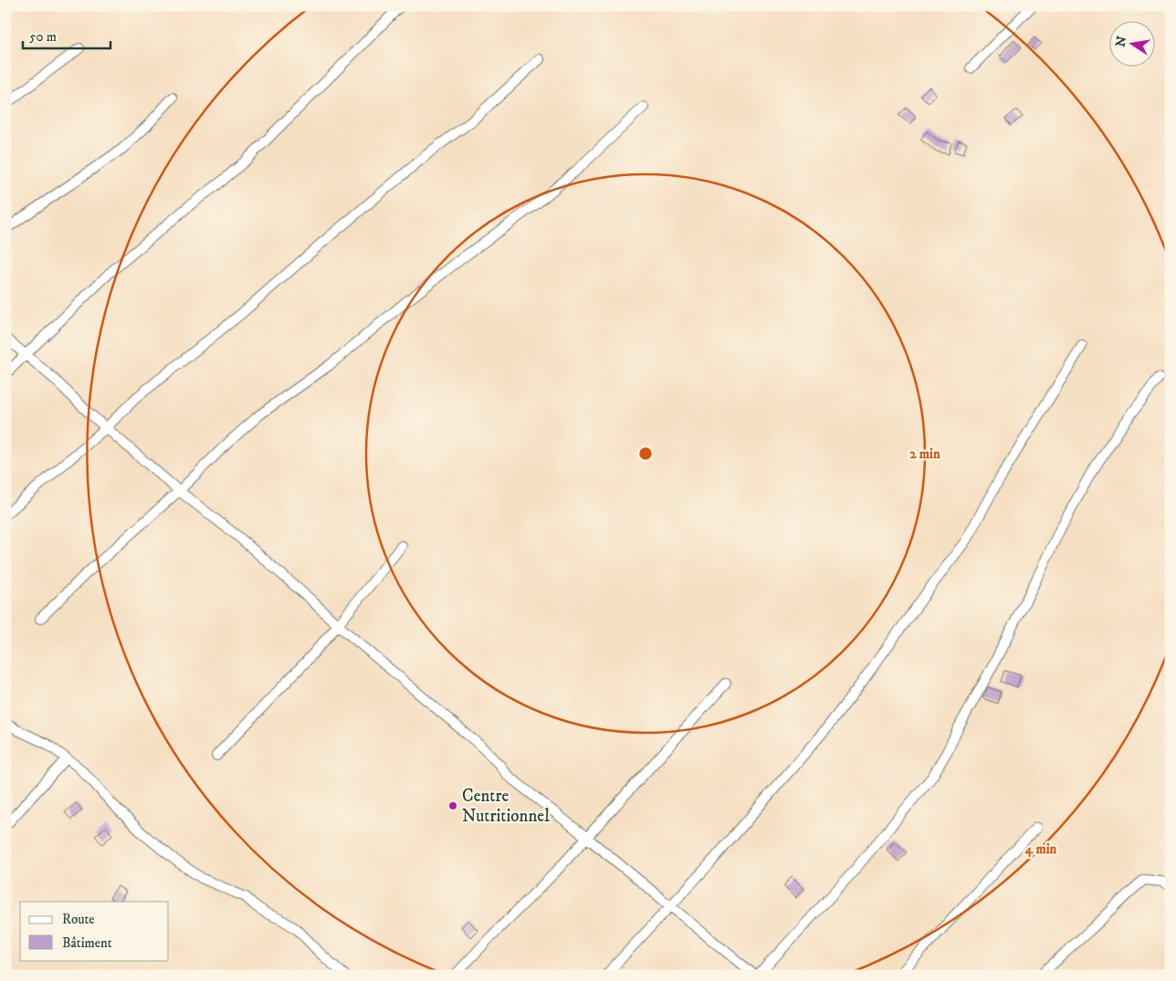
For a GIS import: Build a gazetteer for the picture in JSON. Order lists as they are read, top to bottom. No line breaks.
{"places":["Centre Nutritionnel"],"legend":["Route","Bâtiment"],"scale_bar":"50 m","north":"left","rings":["2 min","4 min"]}
